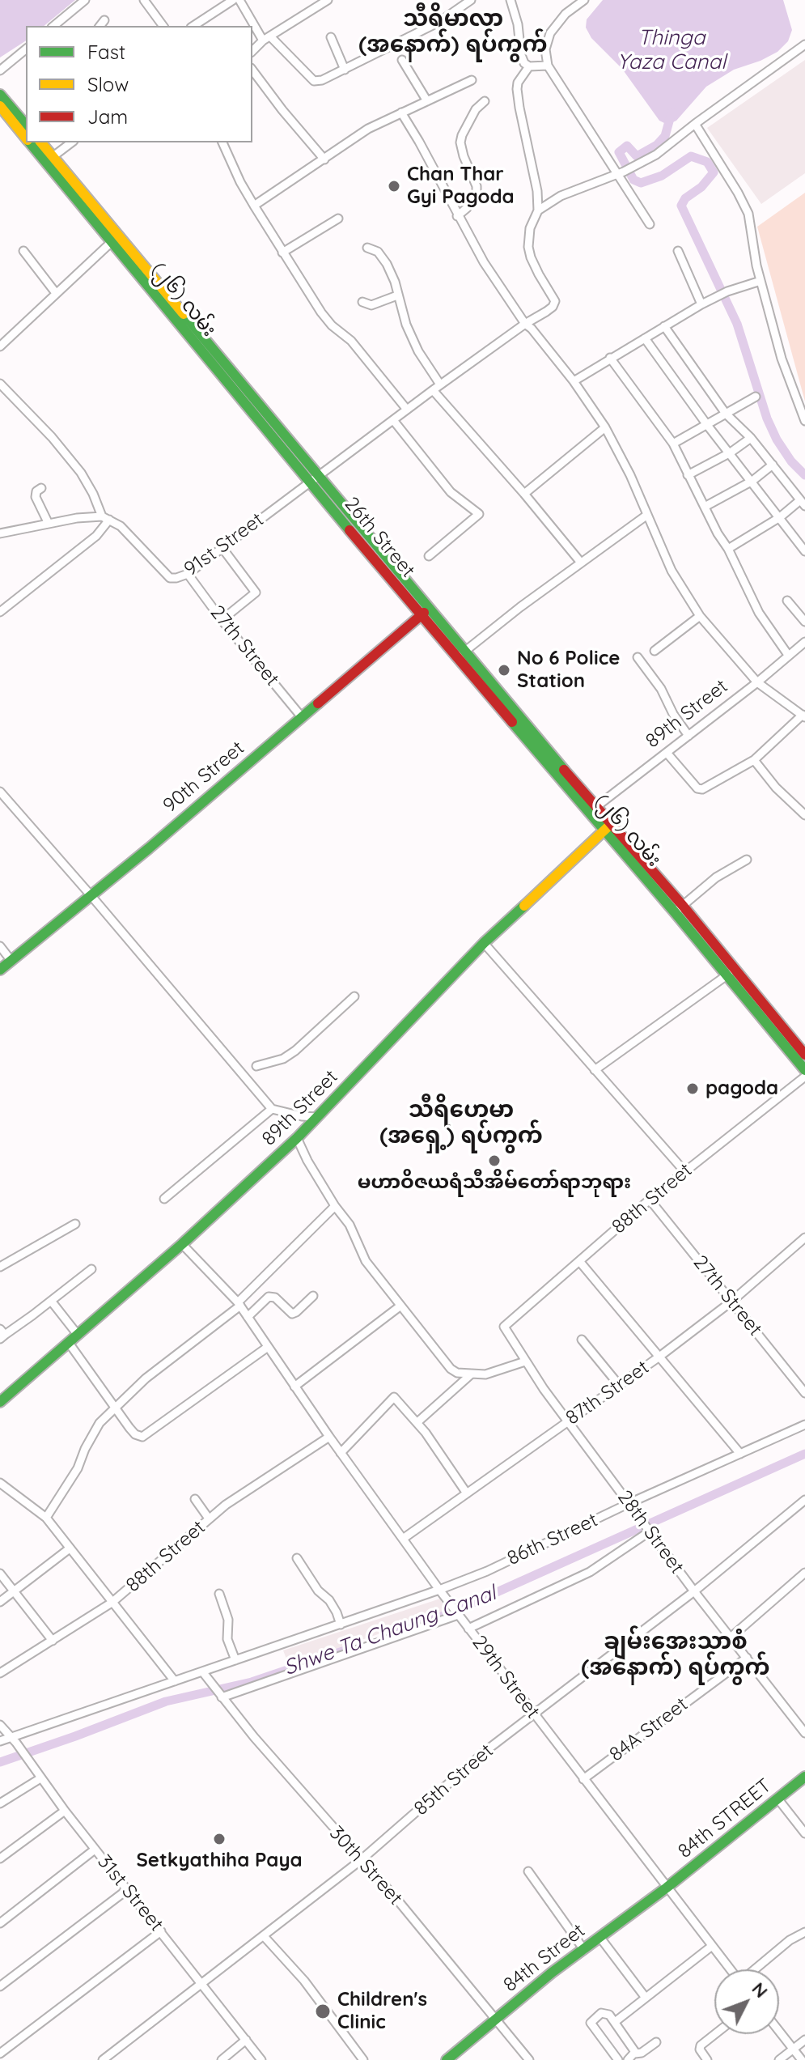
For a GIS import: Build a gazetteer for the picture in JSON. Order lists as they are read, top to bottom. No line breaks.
{"streets":{"main road":["(၂၆) လမ်း","26th Street","89th Street","90th Street","84th STREET","84th Street"],"street":["91st Street","27th Street","88th Street","87th Street","28th Street","86th Street","29th Street","84A Street","85th Street","30th Street","31st Street"]},"crossings":[["(၂၆) လမ်း","26th Street"],["(၂၆) လမ်း","91st Street"],["(၂၆) လမ်း","89th Street"],["(၂၆) လမ်း","90th Street"],["26th Street","91st Street"],["26th Street","90th Street"],["91st Street","27th Street"],["27th Street","90th Street"],["27th Street","88th Street"],["27th Street","87th Street"],["89th Street","29th Street"],["88th Street","28th Street"],["88th Street","29th Street"],["87th Street","28th Street"],["87th Street","29th Street"],["28th Street","86th Street"],["28th Street","84A Street"],["28th Street","85th Street"],["86th Street","29th Street"],["86th Street","30th Street"],["86th Street","31st Street"],["29th Street","84A Street"],["29th Street","85th Street"],["29th Street","84th STREET"],["29th Street","84th Street"],["85th Street","30th Street"],["85th Street","31st Street"],["84th STREET","84th Street"],["30th Street","84th Street"]],"districts":["သီရိမာလာ (အနောက်) ရပ်ကွက်","သီရိဟေမာ (အရှေ့) ရပ်ကွက်","ချမ်းအေးသာစံ (အနောက်) ရပ်ကွက်"],"water":["Thinga Yaza Canal","Shwe Ta Chaung Canal"],"places":["Chan Thar Gyi Pagoda","No 6 Police Station","pagoda","မဟာဝိဇယရံသီအိမ်တော်ရာဘုရား","Setkyathiha Paya","Children's Clinic"],"legend":["Fast","Slow","Jam"],"north":"top right"}
